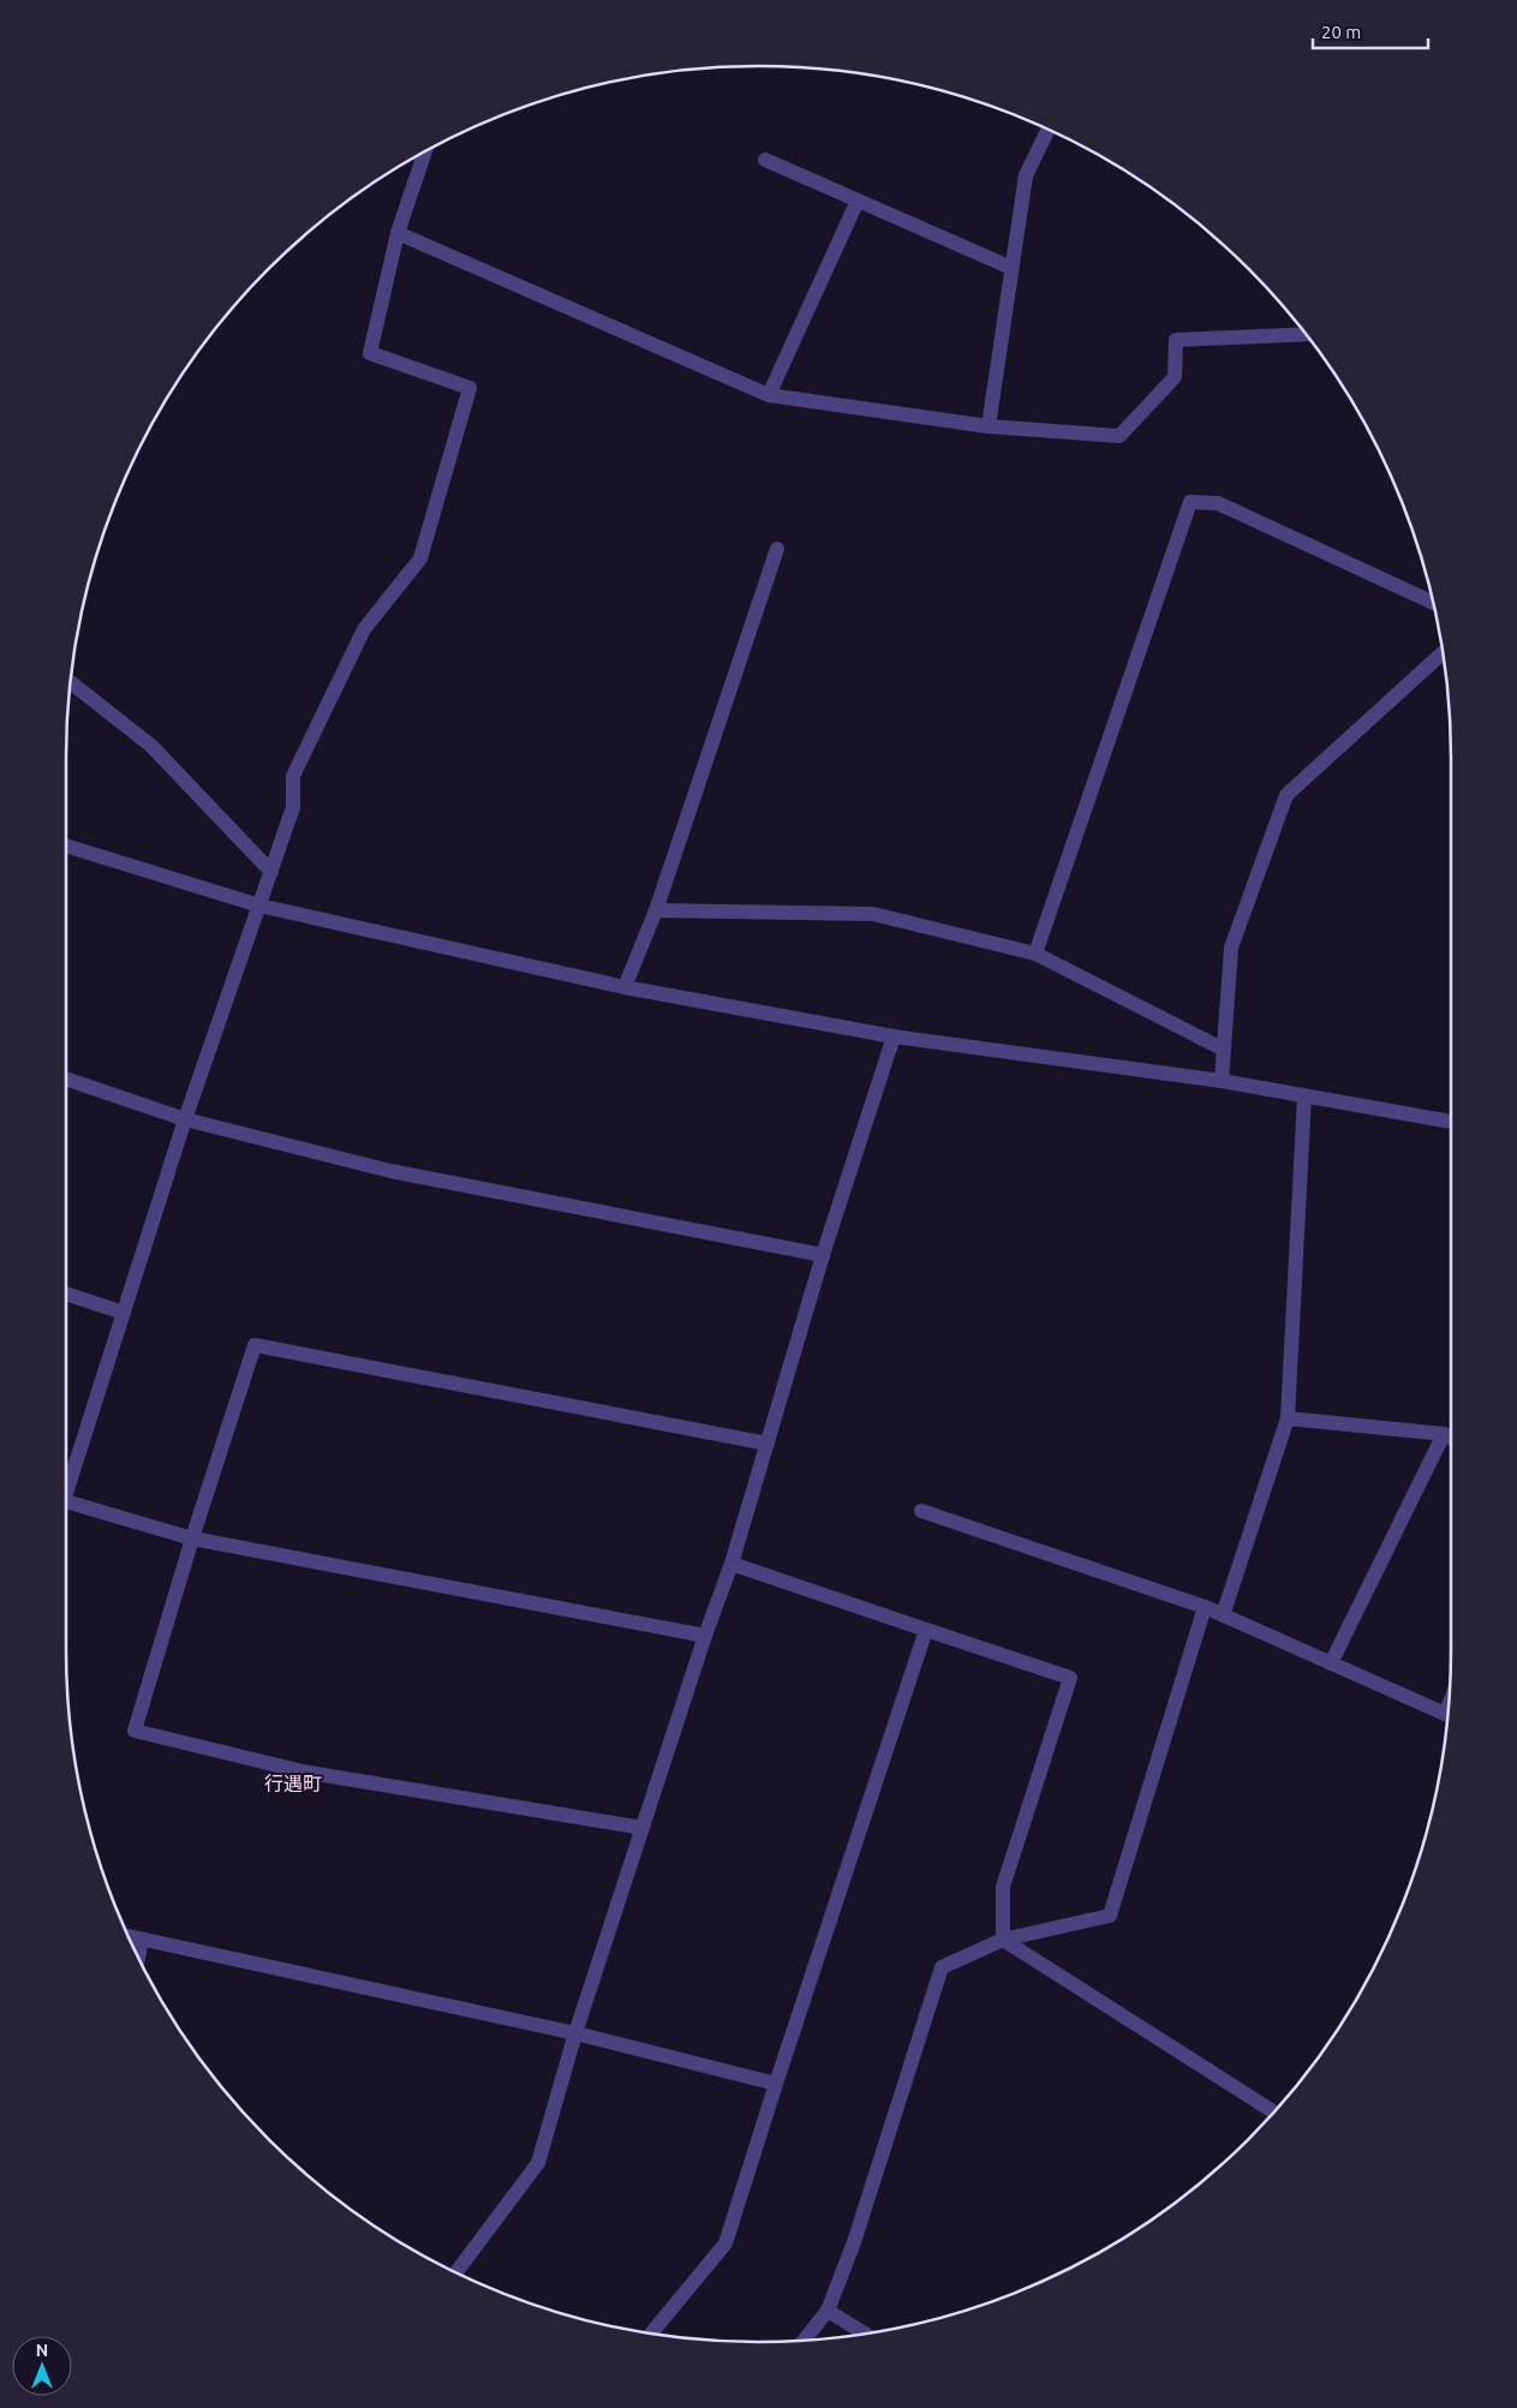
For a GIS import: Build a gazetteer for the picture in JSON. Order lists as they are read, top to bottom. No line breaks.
{"districts":["行遇町"],"scale_bar":"20 m","north":"top"}
